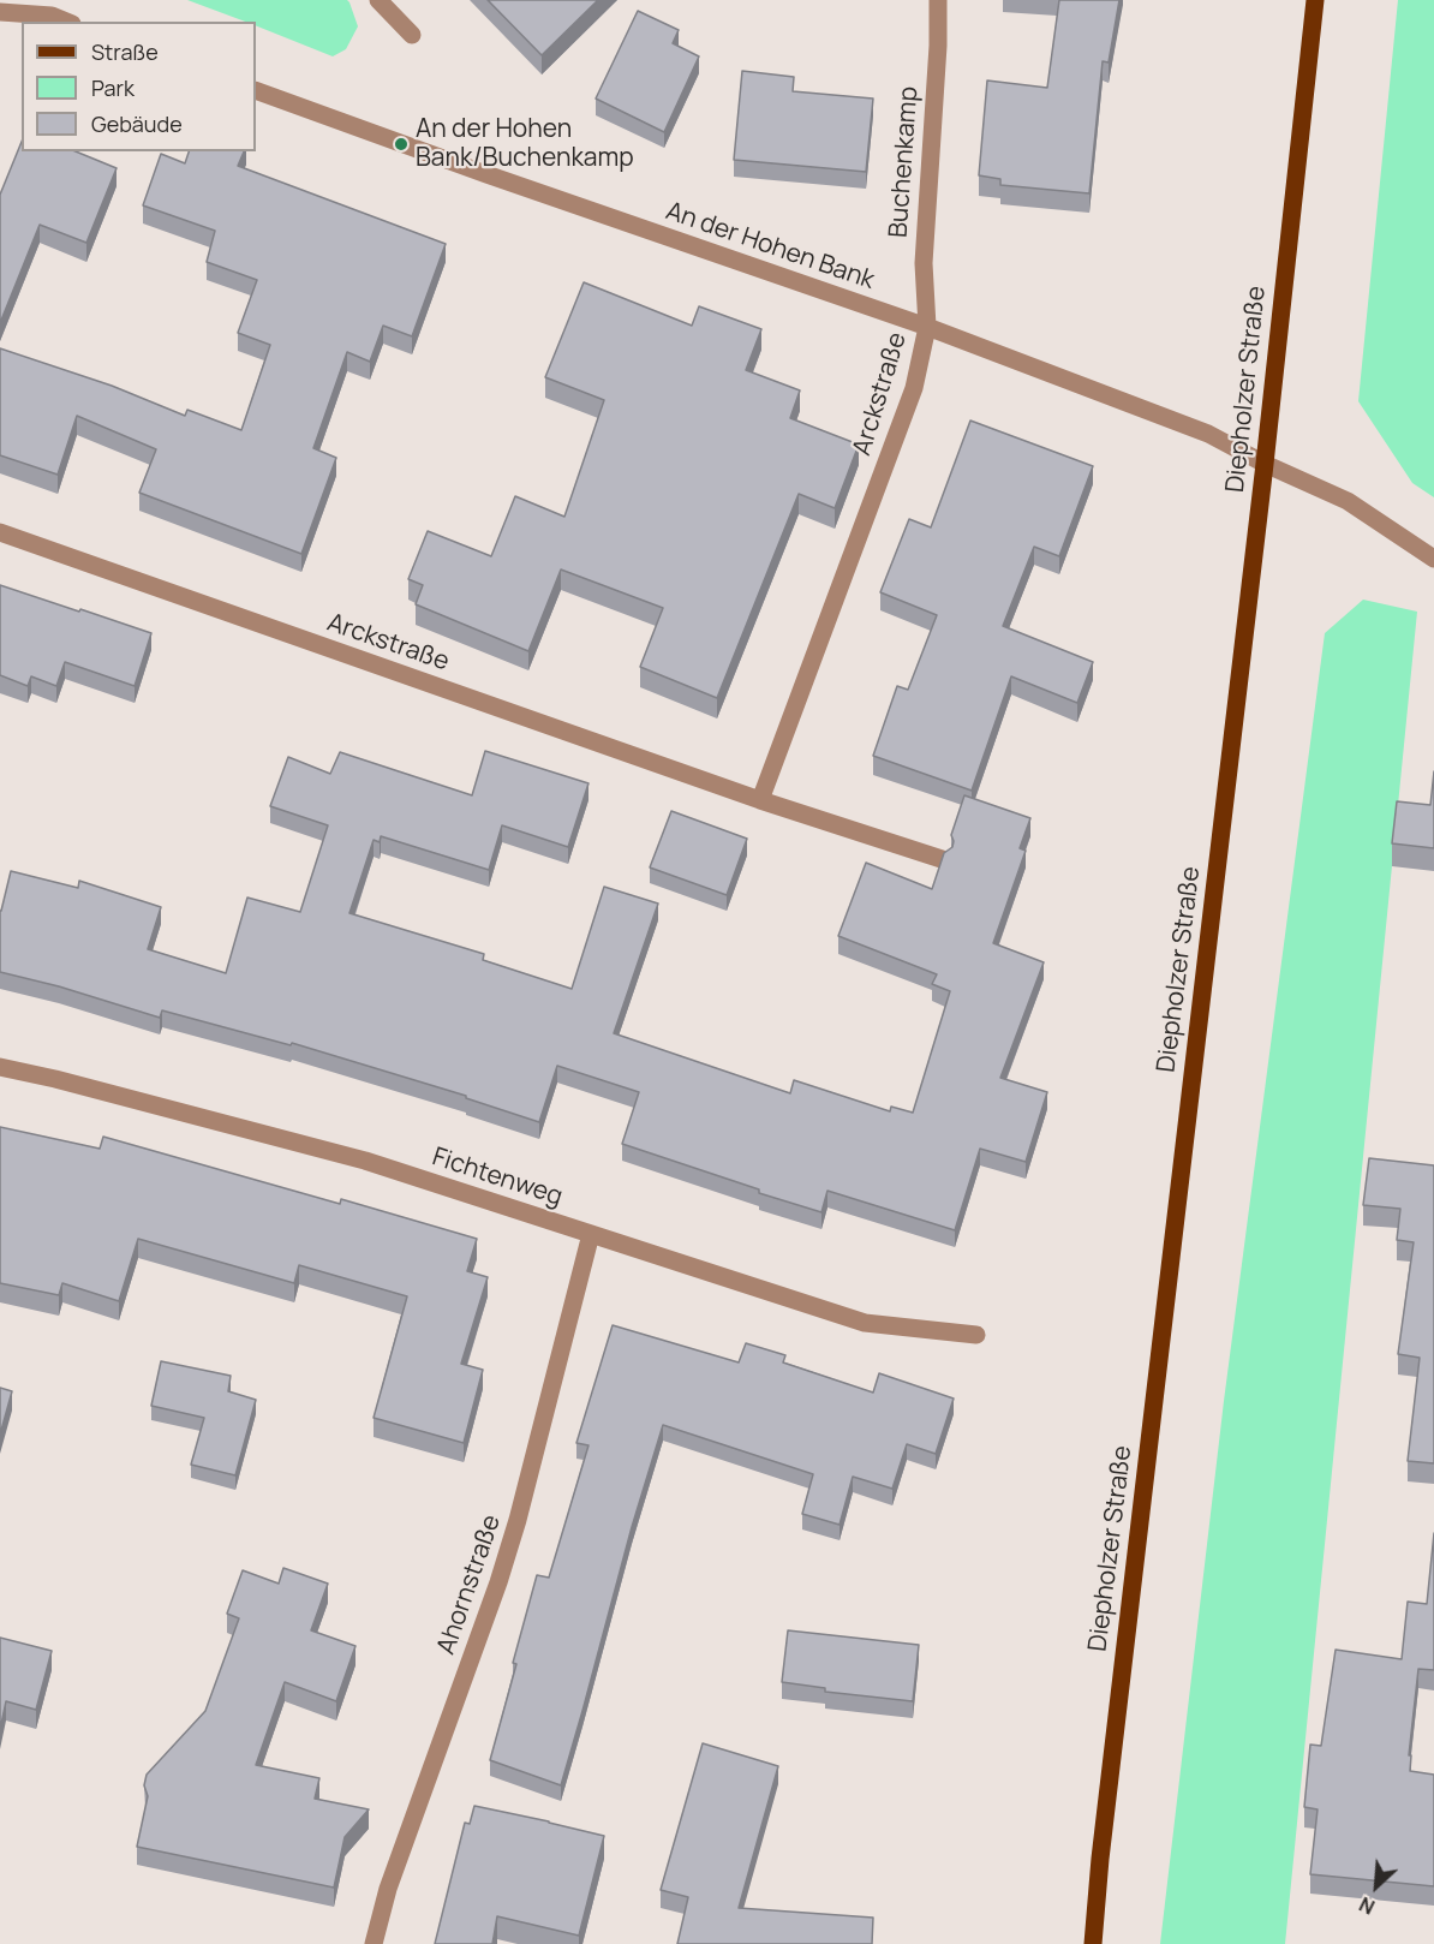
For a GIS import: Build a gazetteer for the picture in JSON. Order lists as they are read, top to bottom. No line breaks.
{"streets":{"main road":["Diepholzer Straße"],"street":["Buchenkamp","An der Hohen Bank","Arckstraße","Fichtenweg","Ahornstraße"]},"crossings":[["Buchenkamp","An der Hohen Bank"],["Buchenkamp","Arckstraße"],["An der Hohen Bank","Diepholzer Straße"],["An der Hohen Bank","Arckstraße"],["Fichtenweg","Ahornstraße"]],"places":["An der Hohen Bank/Buchenkamp"],"legend":["Straße","Park","Gebäude"],"north":"bottom left"}
